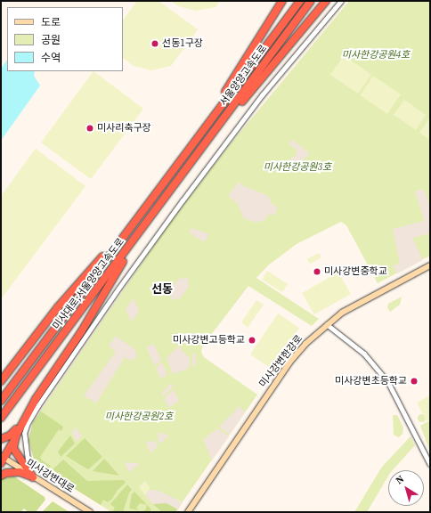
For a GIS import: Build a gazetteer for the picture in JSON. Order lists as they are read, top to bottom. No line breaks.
{"streets":{"highway":["서울양양고속도로","미사대로;서울양양고속도로"],"street":["미사강변한강로","미사강변대로"]},"crossings":[["서울양양고속도로","미사대로;서울양양고속도로"]],"districts":["선동"],"parks":["미사한강공원4호","미사한강공원3호","미사한강공원2호"],"places":["선동1구장","미사리축구장","미사강변중학교","미사강변고등학교","미사강변초등학교"],"legend":["도로","공원","수역"],"north":"top left"}
